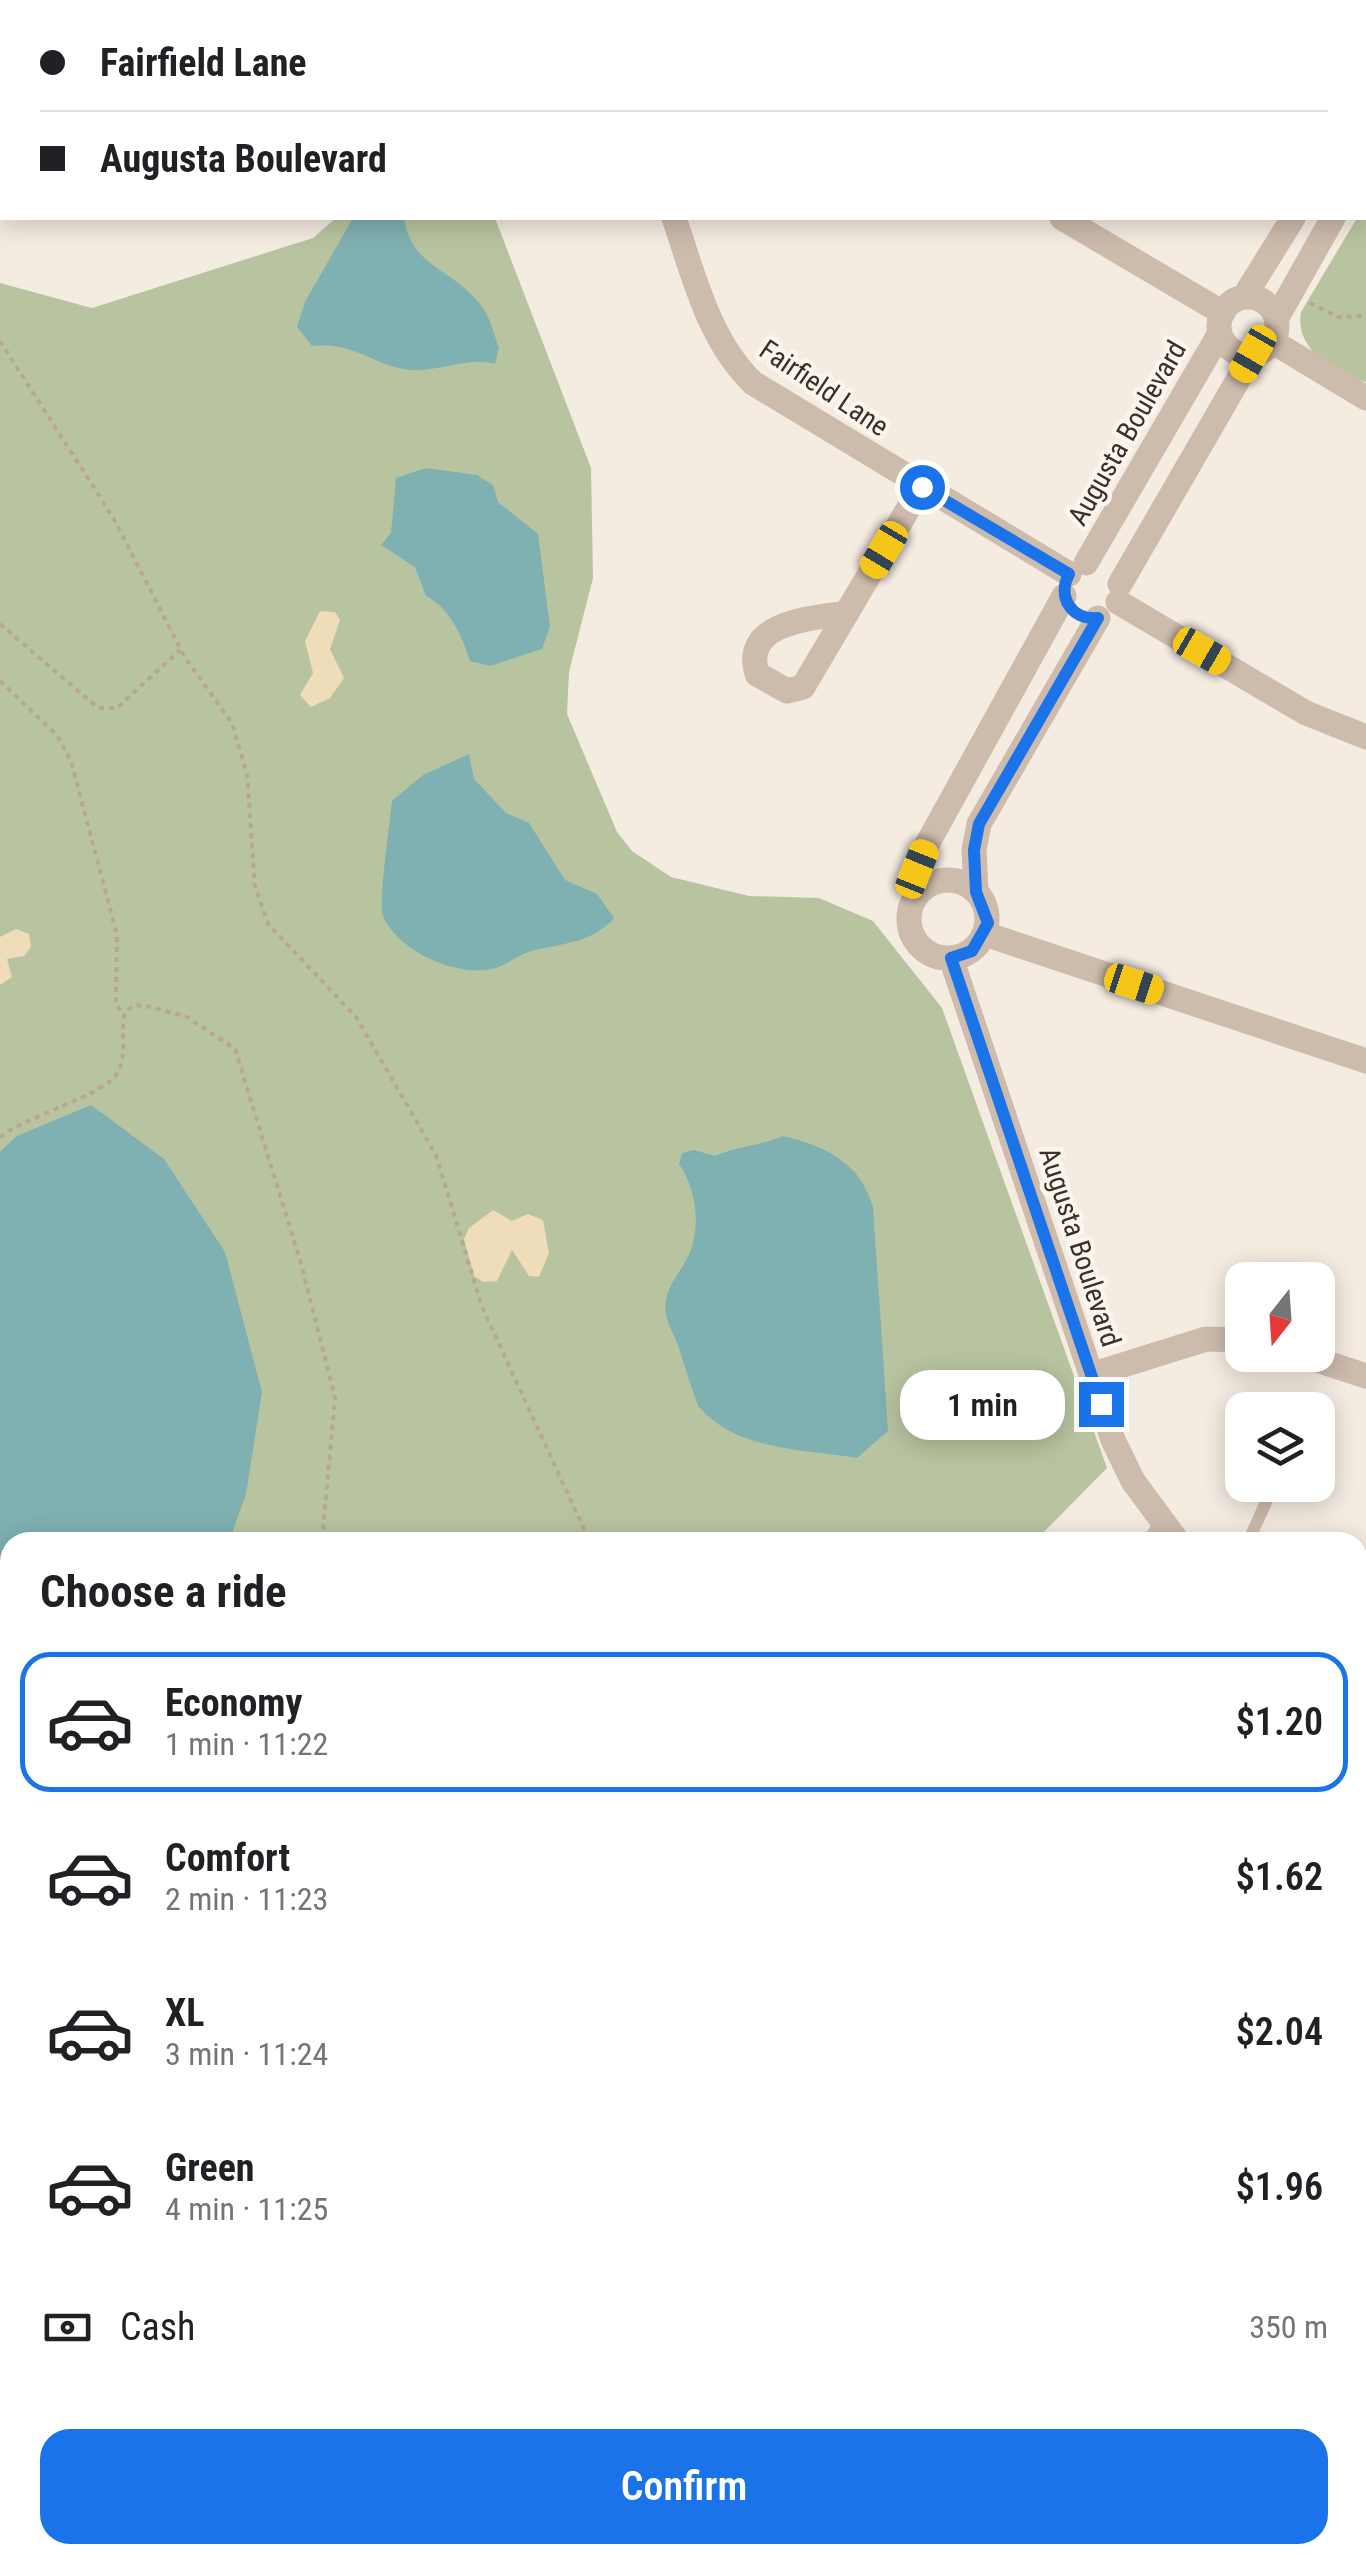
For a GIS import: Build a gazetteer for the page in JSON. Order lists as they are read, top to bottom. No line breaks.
{"streets":{"street":["Fairfield Lane","Augusta Boulevard"]},"crossings":[["Fairfield Lane","Augusta Boulevard"]],"north":"bottom","page":{"banner":["Fairfield Lane","Augusta Boulevard"],"bubble":"1 min","heading":"Choose a ride","list":[{"name":"Economy","note":"1 min · 11:22","value":"$1.20"},{"name":"Comfort","note":"2 min · 11:23","value":"$1.62"},{"name":"XL","note":"3 min · 11:24","value":"$2.04"},{"name":"Green","note":"4 min · 11:25","value":"$1.96"}],"pay":["Cash","350 m"],"buttons":"Confirm"}}
